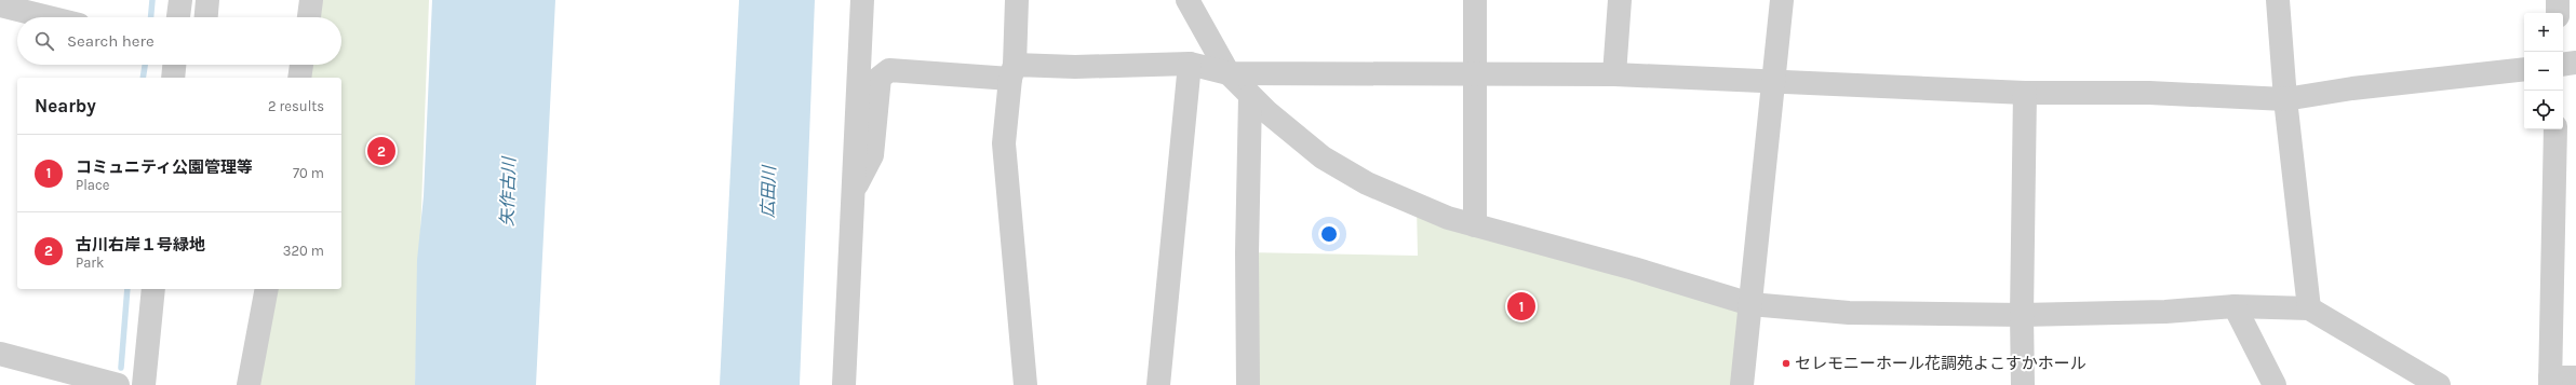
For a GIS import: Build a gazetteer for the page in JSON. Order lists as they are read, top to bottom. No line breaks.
{"water":["矢作古川","広田川"],"places":["セレモニーホール花調苑よこすかホール"],"page":{"map_buttons":["+","−"],"search":"Search here","heading":["Nearby","2 results"],"list":[{"mark":"1","name":"コミュニティ公園管理等","note":"Place","value":"70 m"},{"mark":"2","name":"古川右岸１号緑地","note":"Park","value":"320 m"}],"pins":["2","1"]}}
